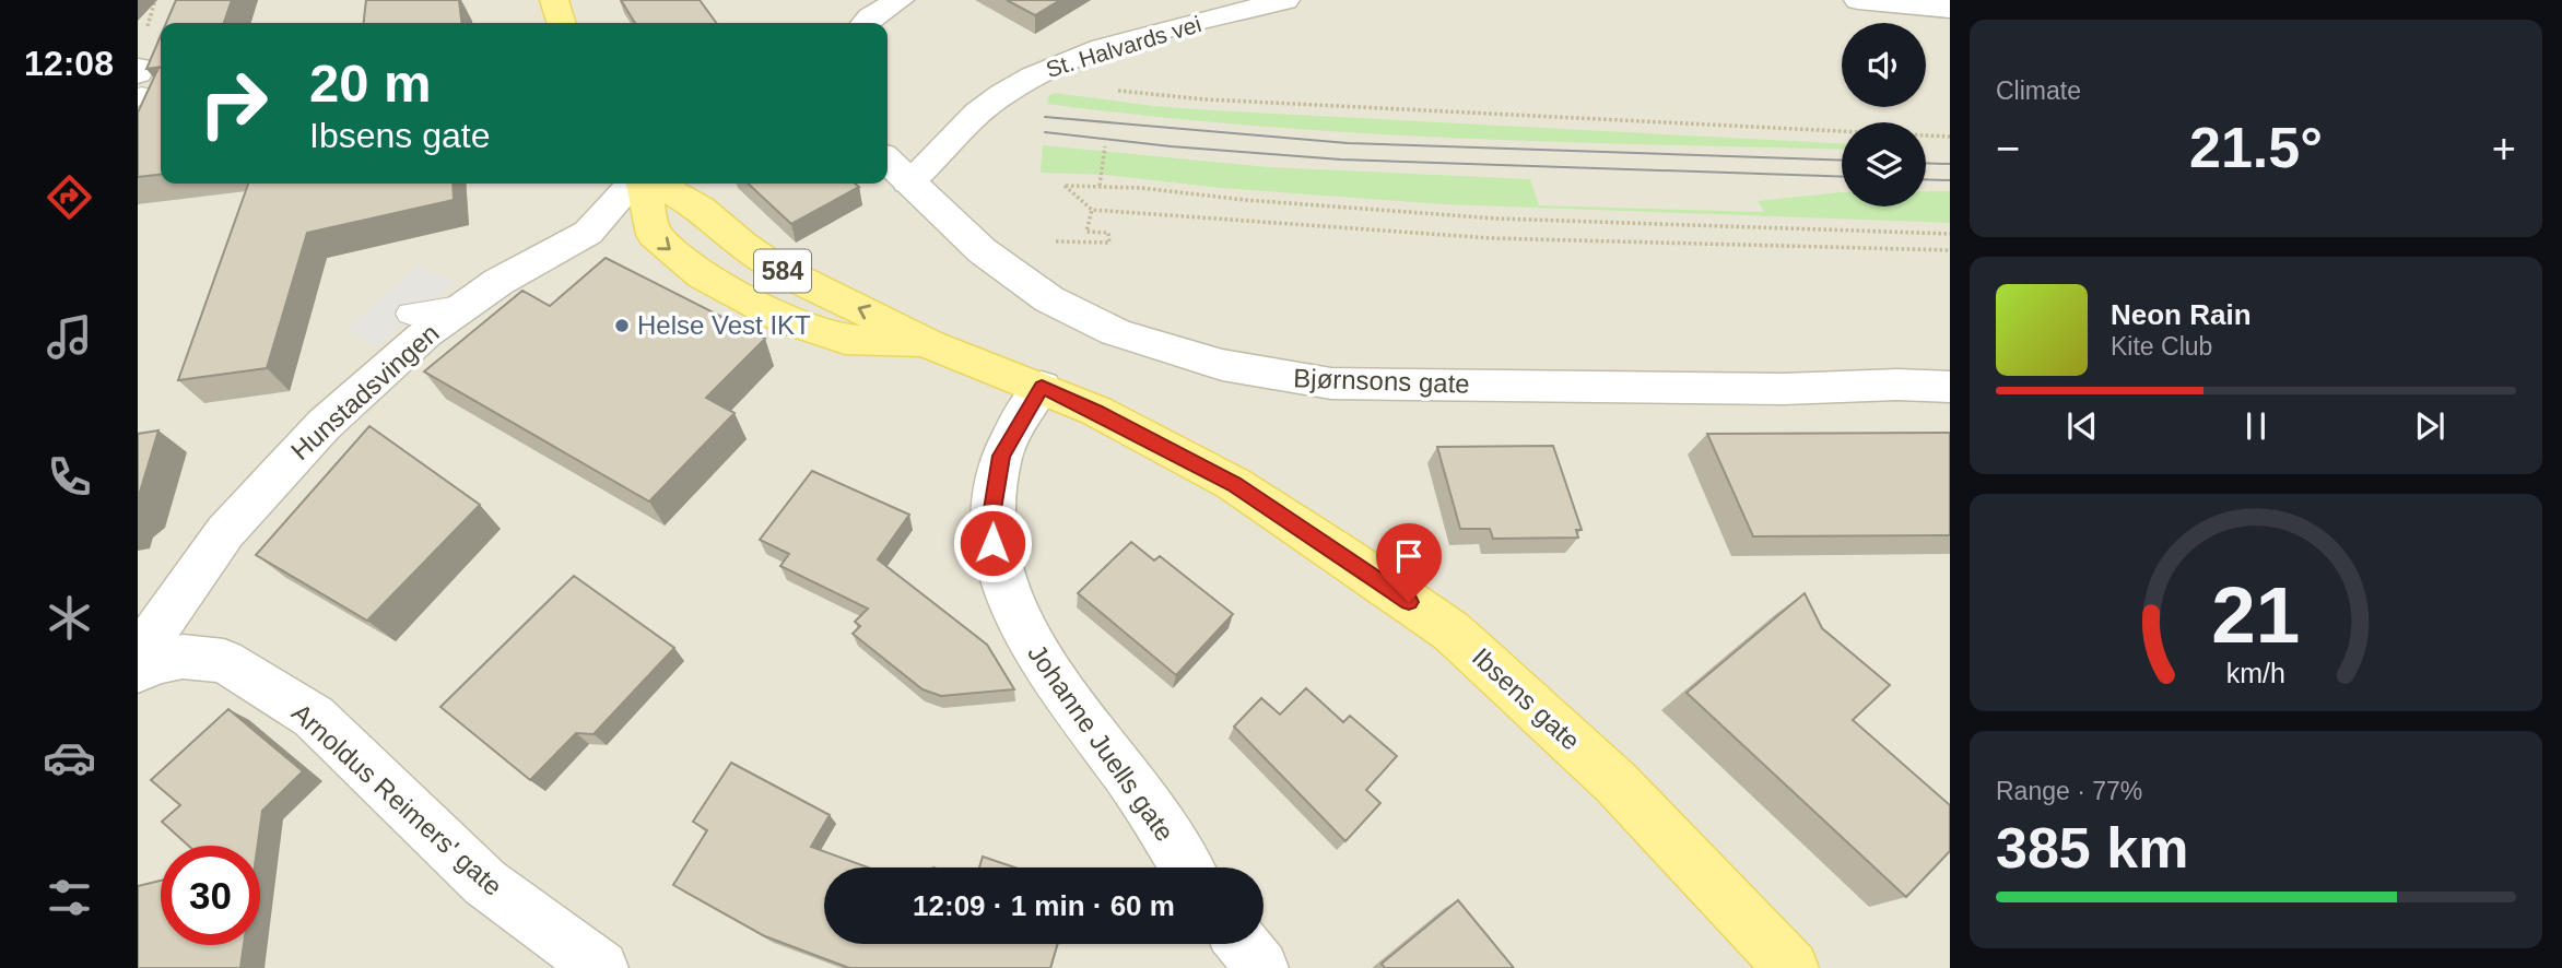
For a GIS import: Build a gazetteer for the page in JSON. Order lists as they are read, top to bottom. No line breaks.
{"streets":{"main road":["584","Ibsens gate"],"street":["St. Halvards vei","Bjørnsons gate","Hunstadsvingen","Johanne Juells gate","Arnoldus Reimers' gate"]},"crossings":[["St. Halvards vei","Bjørnsons gate"],["Ibsens gate","Johanne Juells gate"]],"places":["Helse Vest IKT"],"page":{"tabs":"12:08","tile":["Climate",["Range · 77%","385 km"]],"turn":["20 m","Ibsens gate"],"heat":["−","21.5°","+"],"song":["Neon Rain","Kite Club"],"limit":"30","trip":"12:09 · 1 min · 60 m","gauge":["21","km/h"]}}
